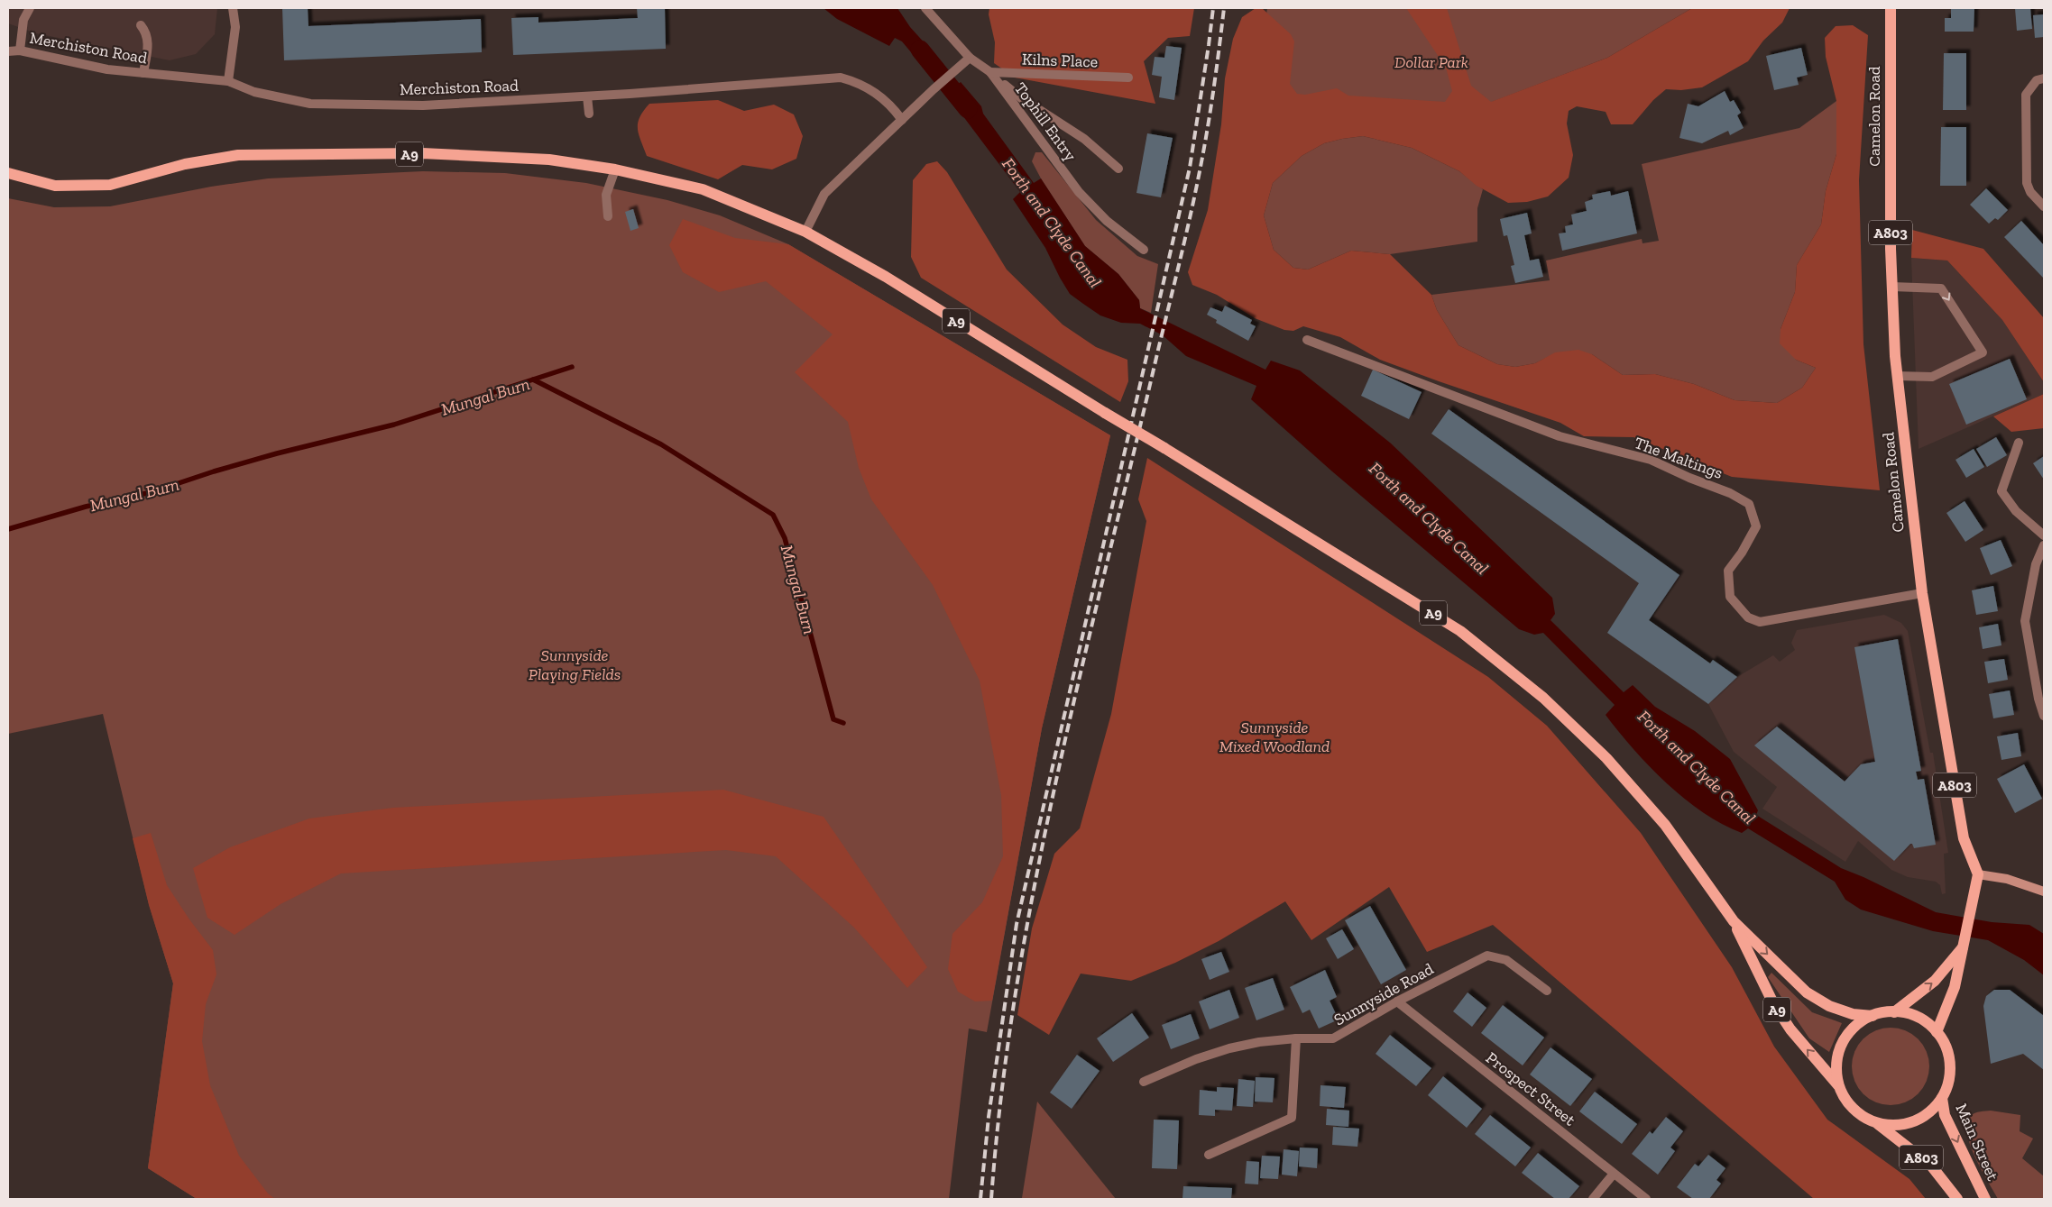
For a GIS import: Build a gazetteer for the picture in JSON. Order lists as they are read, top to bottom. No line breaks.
{"streets":{"main road":["Camelon Road","A9","A803","Main Street"],"street":["Merchiston Road","Kilns Place","Tophill Entry","The Maltings","Sunnyside Road","Prospect Street"]},"crossings":[["Kilns Place","Tophill Entry"],["Camelon Road","The Maltings"],["A9","A803"],["A9","Main Street"],["A803","Main Street"],["Sunnyside Road","Prospect Street"]],"water":["Forth and Clyde Canal","Mungal Burn"],"parks":["Dollar Park","Sunnyside Playing Fields","Sunnyside Mixed Woodland"]}
